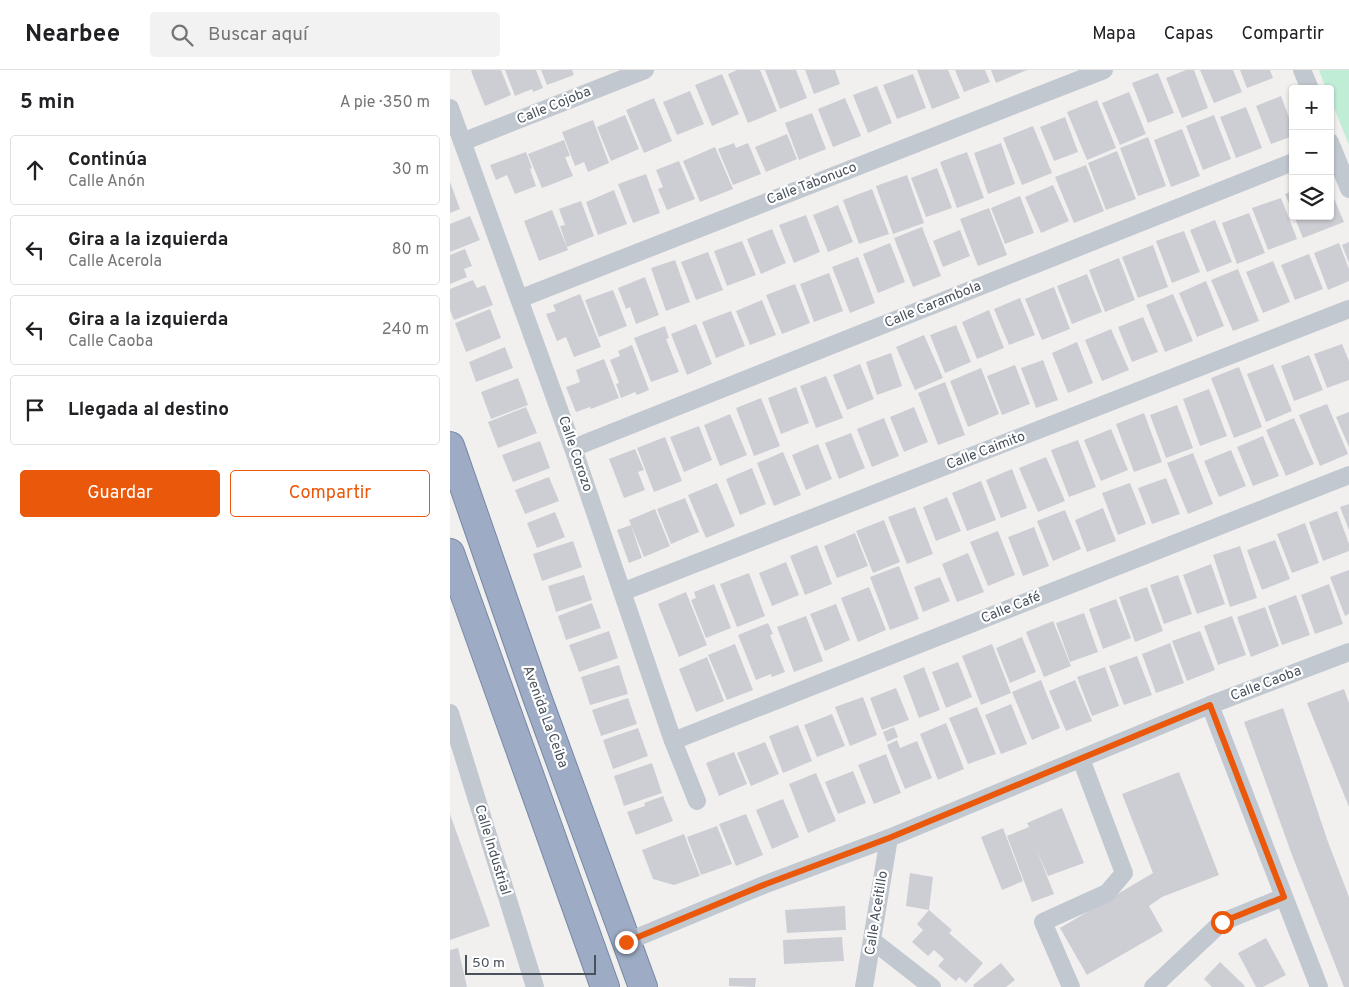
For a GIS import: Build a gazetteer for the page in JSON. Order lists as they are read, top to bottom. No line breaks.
{"streets":{"highway":["Avenida La Ceiba"],"street":["Calle Cojoba","Calle Tabonuco","Calle Carambola","Calle Caimito","Calle Corozo","Calle Café","Calle Caoba","Calle Industrial","Calle Aceitillo"]},"crossings":[["Calle Cojoba","Calle Corozo"],["Calle Tabonuco","Calle Corozo"],["Calle Carambola","Calle Corozo"],["Calle Caimito","Calle Corozo"],["Calle Corozo","Calle Café"],["Calle Caoba","Avenida La Ceiba"],["Calle Caoba","Calle Aceitillo"]],"scale_bar":"50 m","page":{"header":"Nearbee","search":"Buscar aquí","nav":["Mapa","Capas","Compartir"],"heading":["5 min","A pie · 350 m"],"map_buttons":["+","−"],"list":[["Continúa","Calle Anón","30 m"],["Gira a la izquierda","Calle Acerola","80 m"],["Gira a la izquierda","Calle Caoba","240 m"],"Llegada al destino"],"buttons":["Guardar","Compartir"],"scale":"50 m"}}
